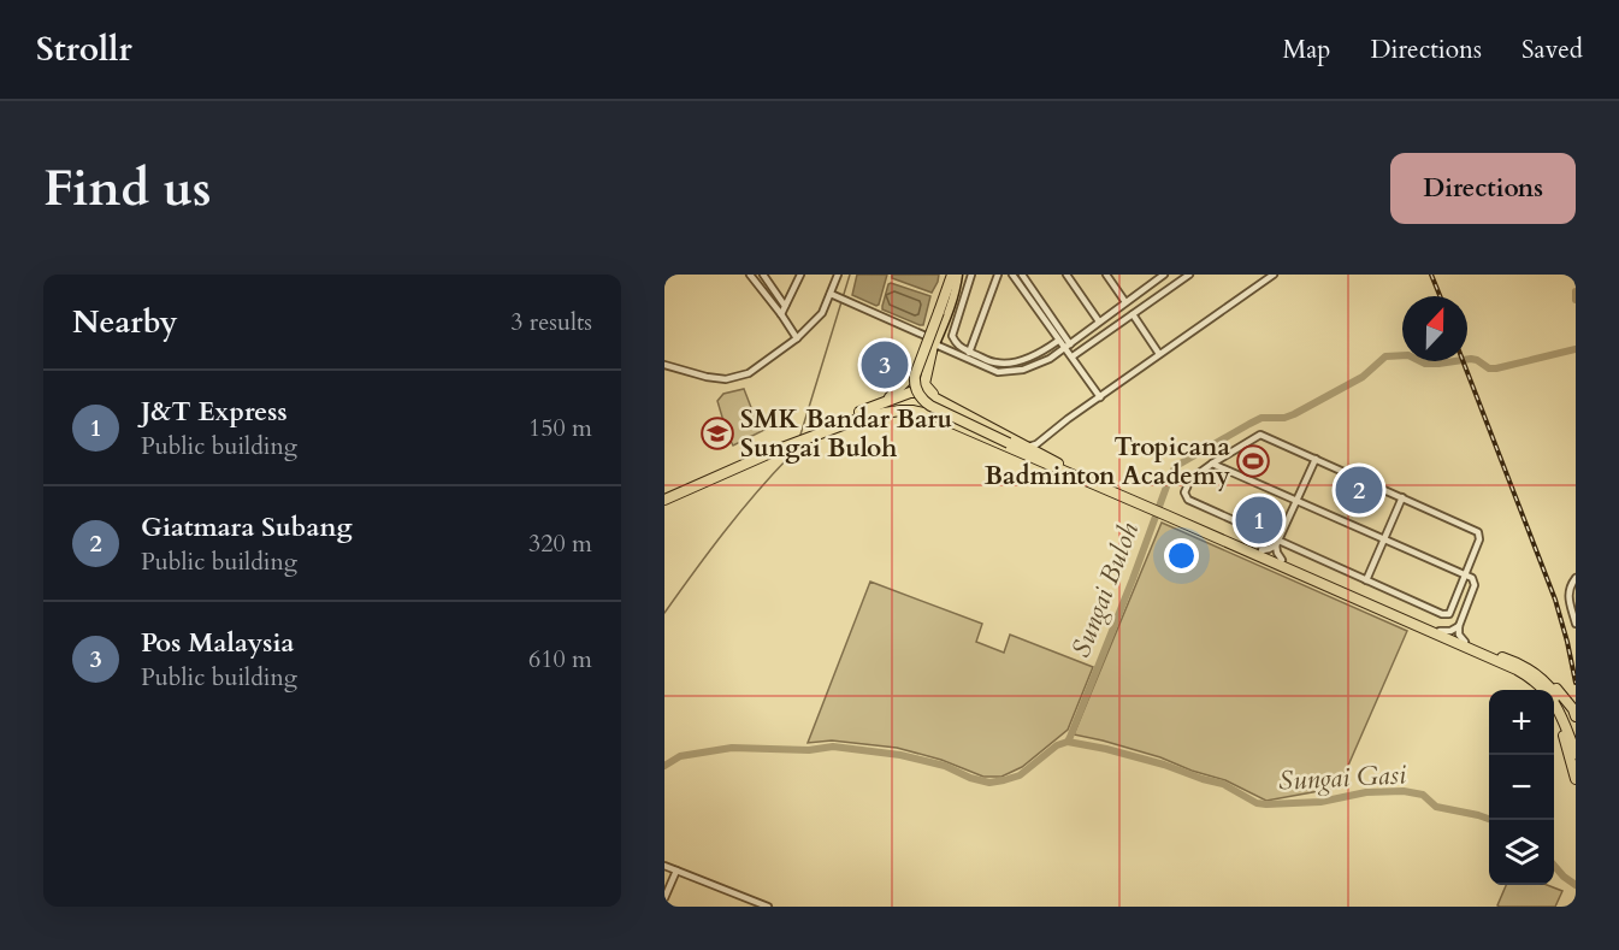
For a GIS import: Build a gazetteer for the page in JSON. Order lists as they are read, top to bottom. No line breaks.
{"water":["Sungai Buloh","Sungai Gasi"],"places":{"school or university":["SMK Bandar Baru Sungai Buloh"],"sports":["Tropicana Badminton Academy"]},"north":"top","page":{"header":"Strollr","nav":["Map","Directions","Saved"],"buttons":"Directions","title":"Find us","heading":["Nearby","3 results"],"pins":["3","2","1"],"list":[{"mark":"1","name":"J&T Express","note":"Public building","value":"150 m"},{"mark":"2","name":"Giatmara Subang","note":"Public building","value":"320 m"},{"mark":"3","name":"Pos Malaysia","note":"Public building","value":"610 m"}],"map_buttons":["+","−"]}}
